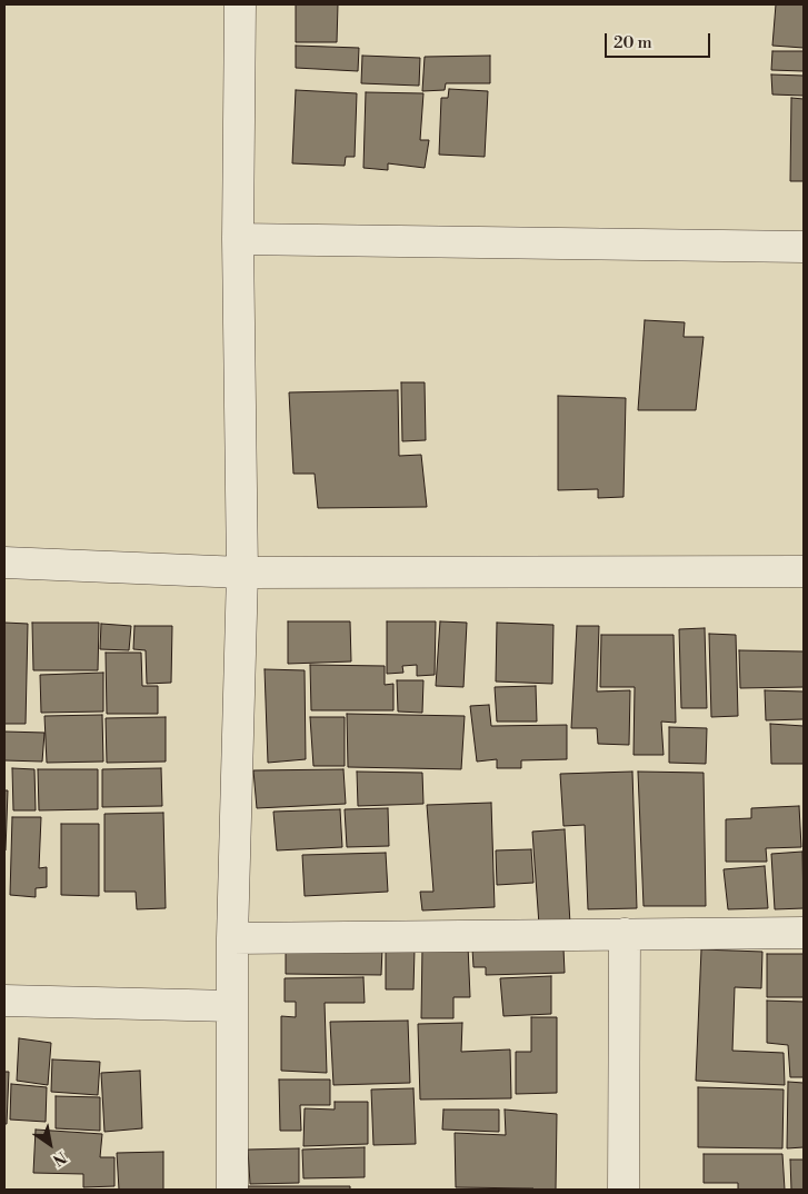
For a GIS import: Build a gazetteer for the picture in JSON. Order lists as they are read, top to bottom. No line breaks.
{"scale_bar":"20 m","north":"bottom right"}
